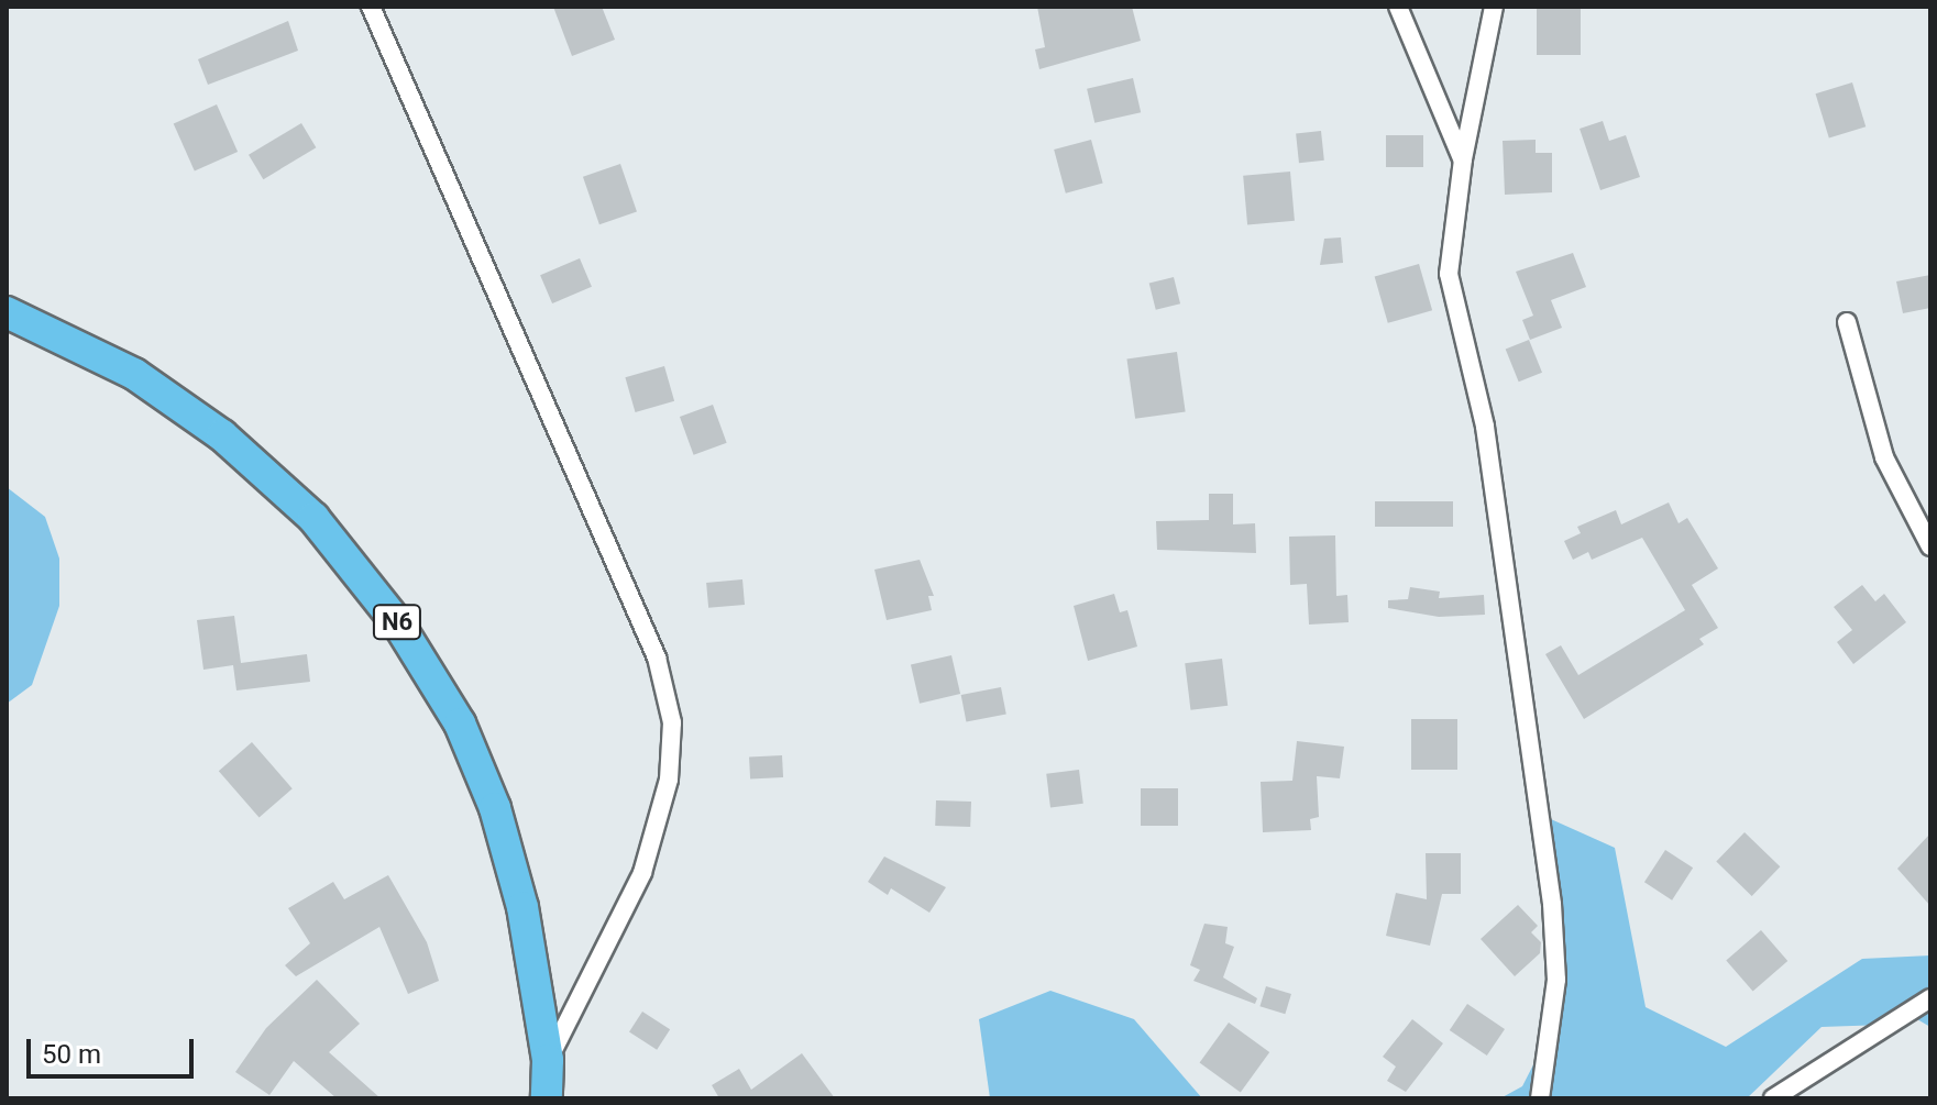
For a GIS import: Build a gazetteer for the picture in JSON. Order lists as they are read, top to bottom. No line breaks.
{"streets":{"highway":["N6"]},"scale_bar":"50 m"}
